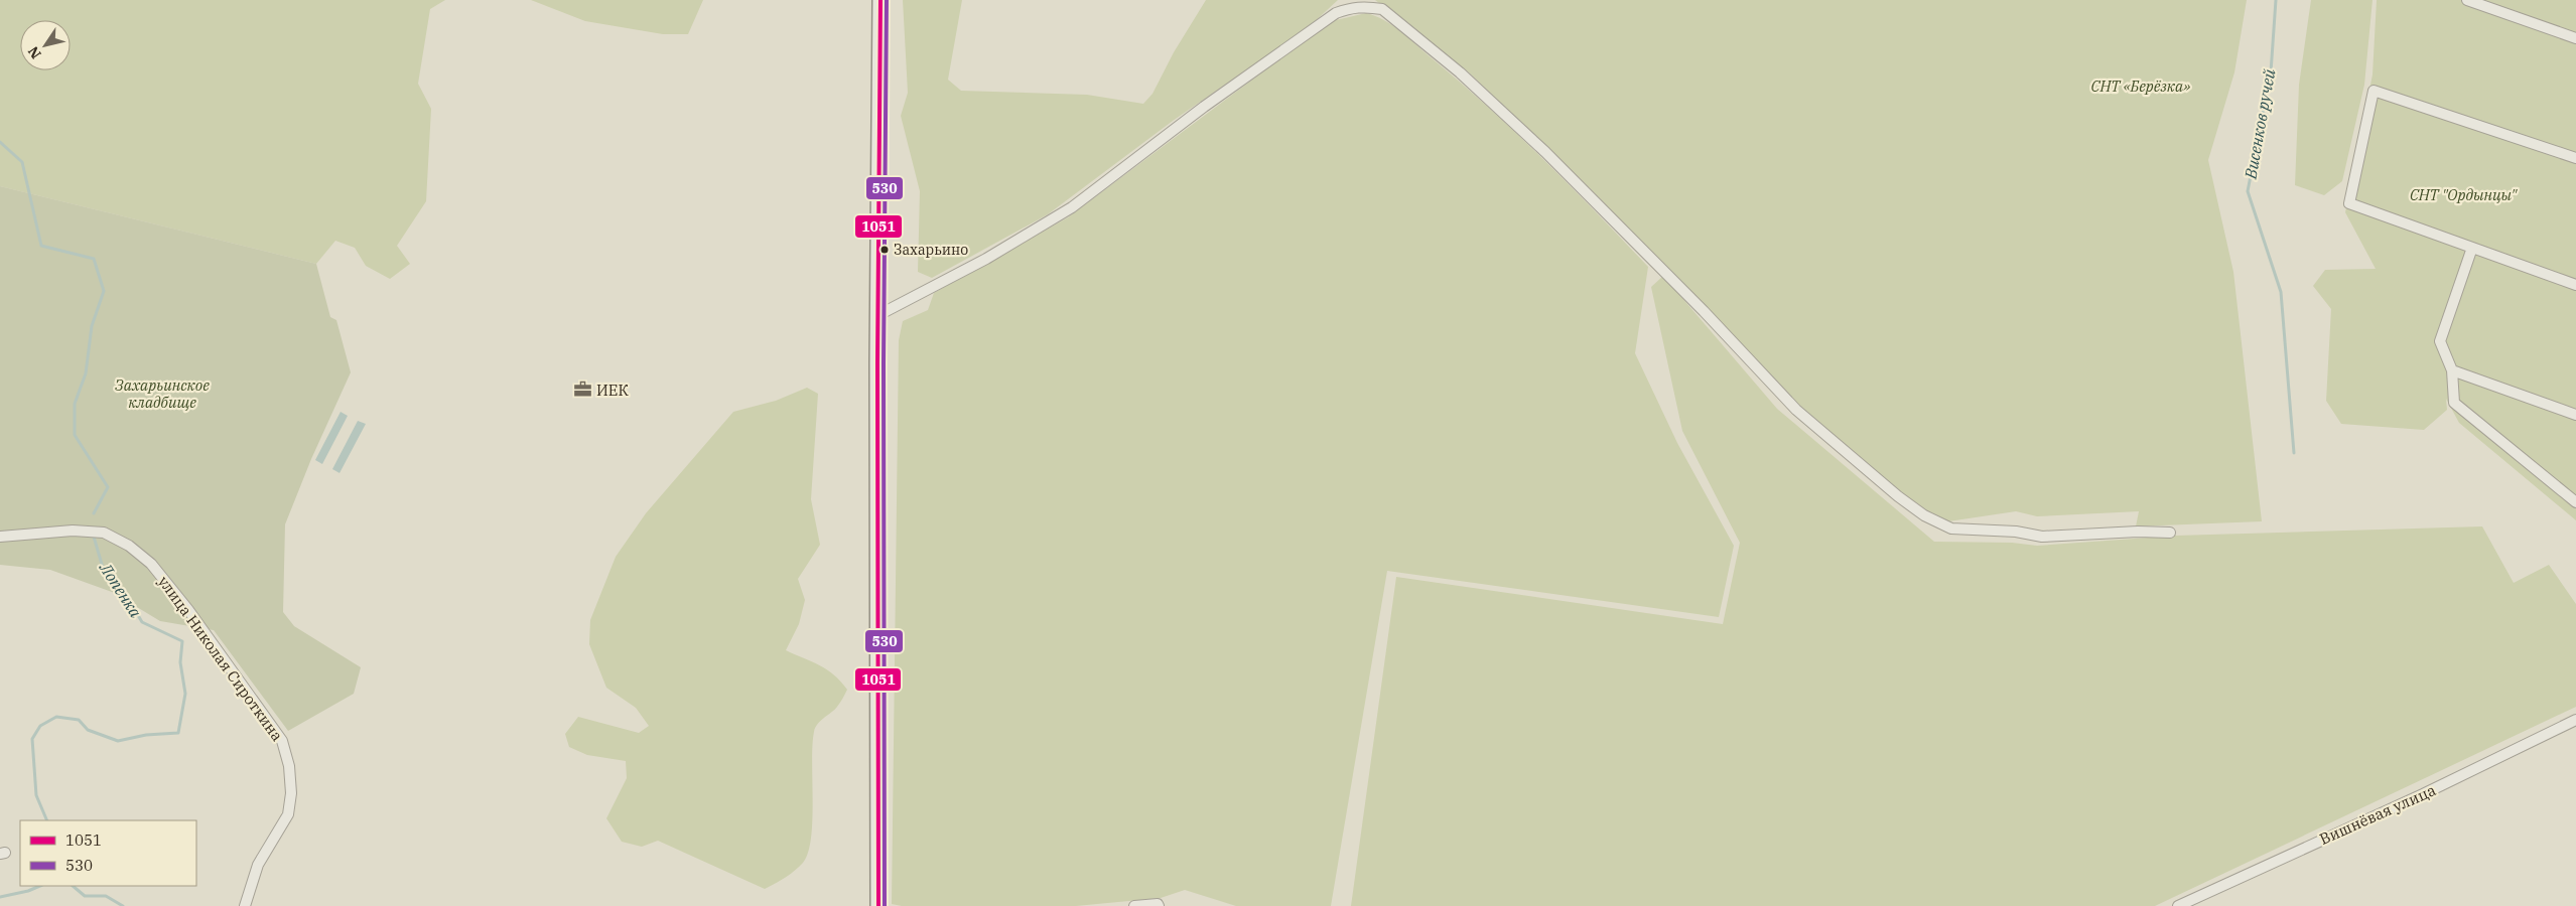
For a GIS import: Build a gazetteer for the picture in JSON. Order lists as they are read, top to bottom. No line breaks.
{"streets":{"street":["улица Николая Сироткина","Вишнёвая улица"]},"water":["Висенков ручей","Лопенка"],"parks":["СНТ «Берёзка»","СНТ \"Ордынцы\"","Захарьинское кладбище"],"places":{"other":["Захарьино"],"office":["ИЕК"]},"lines":["transit line 1051","transit line 530"],"legend":["1051","530"],"north":"bottom left"}
